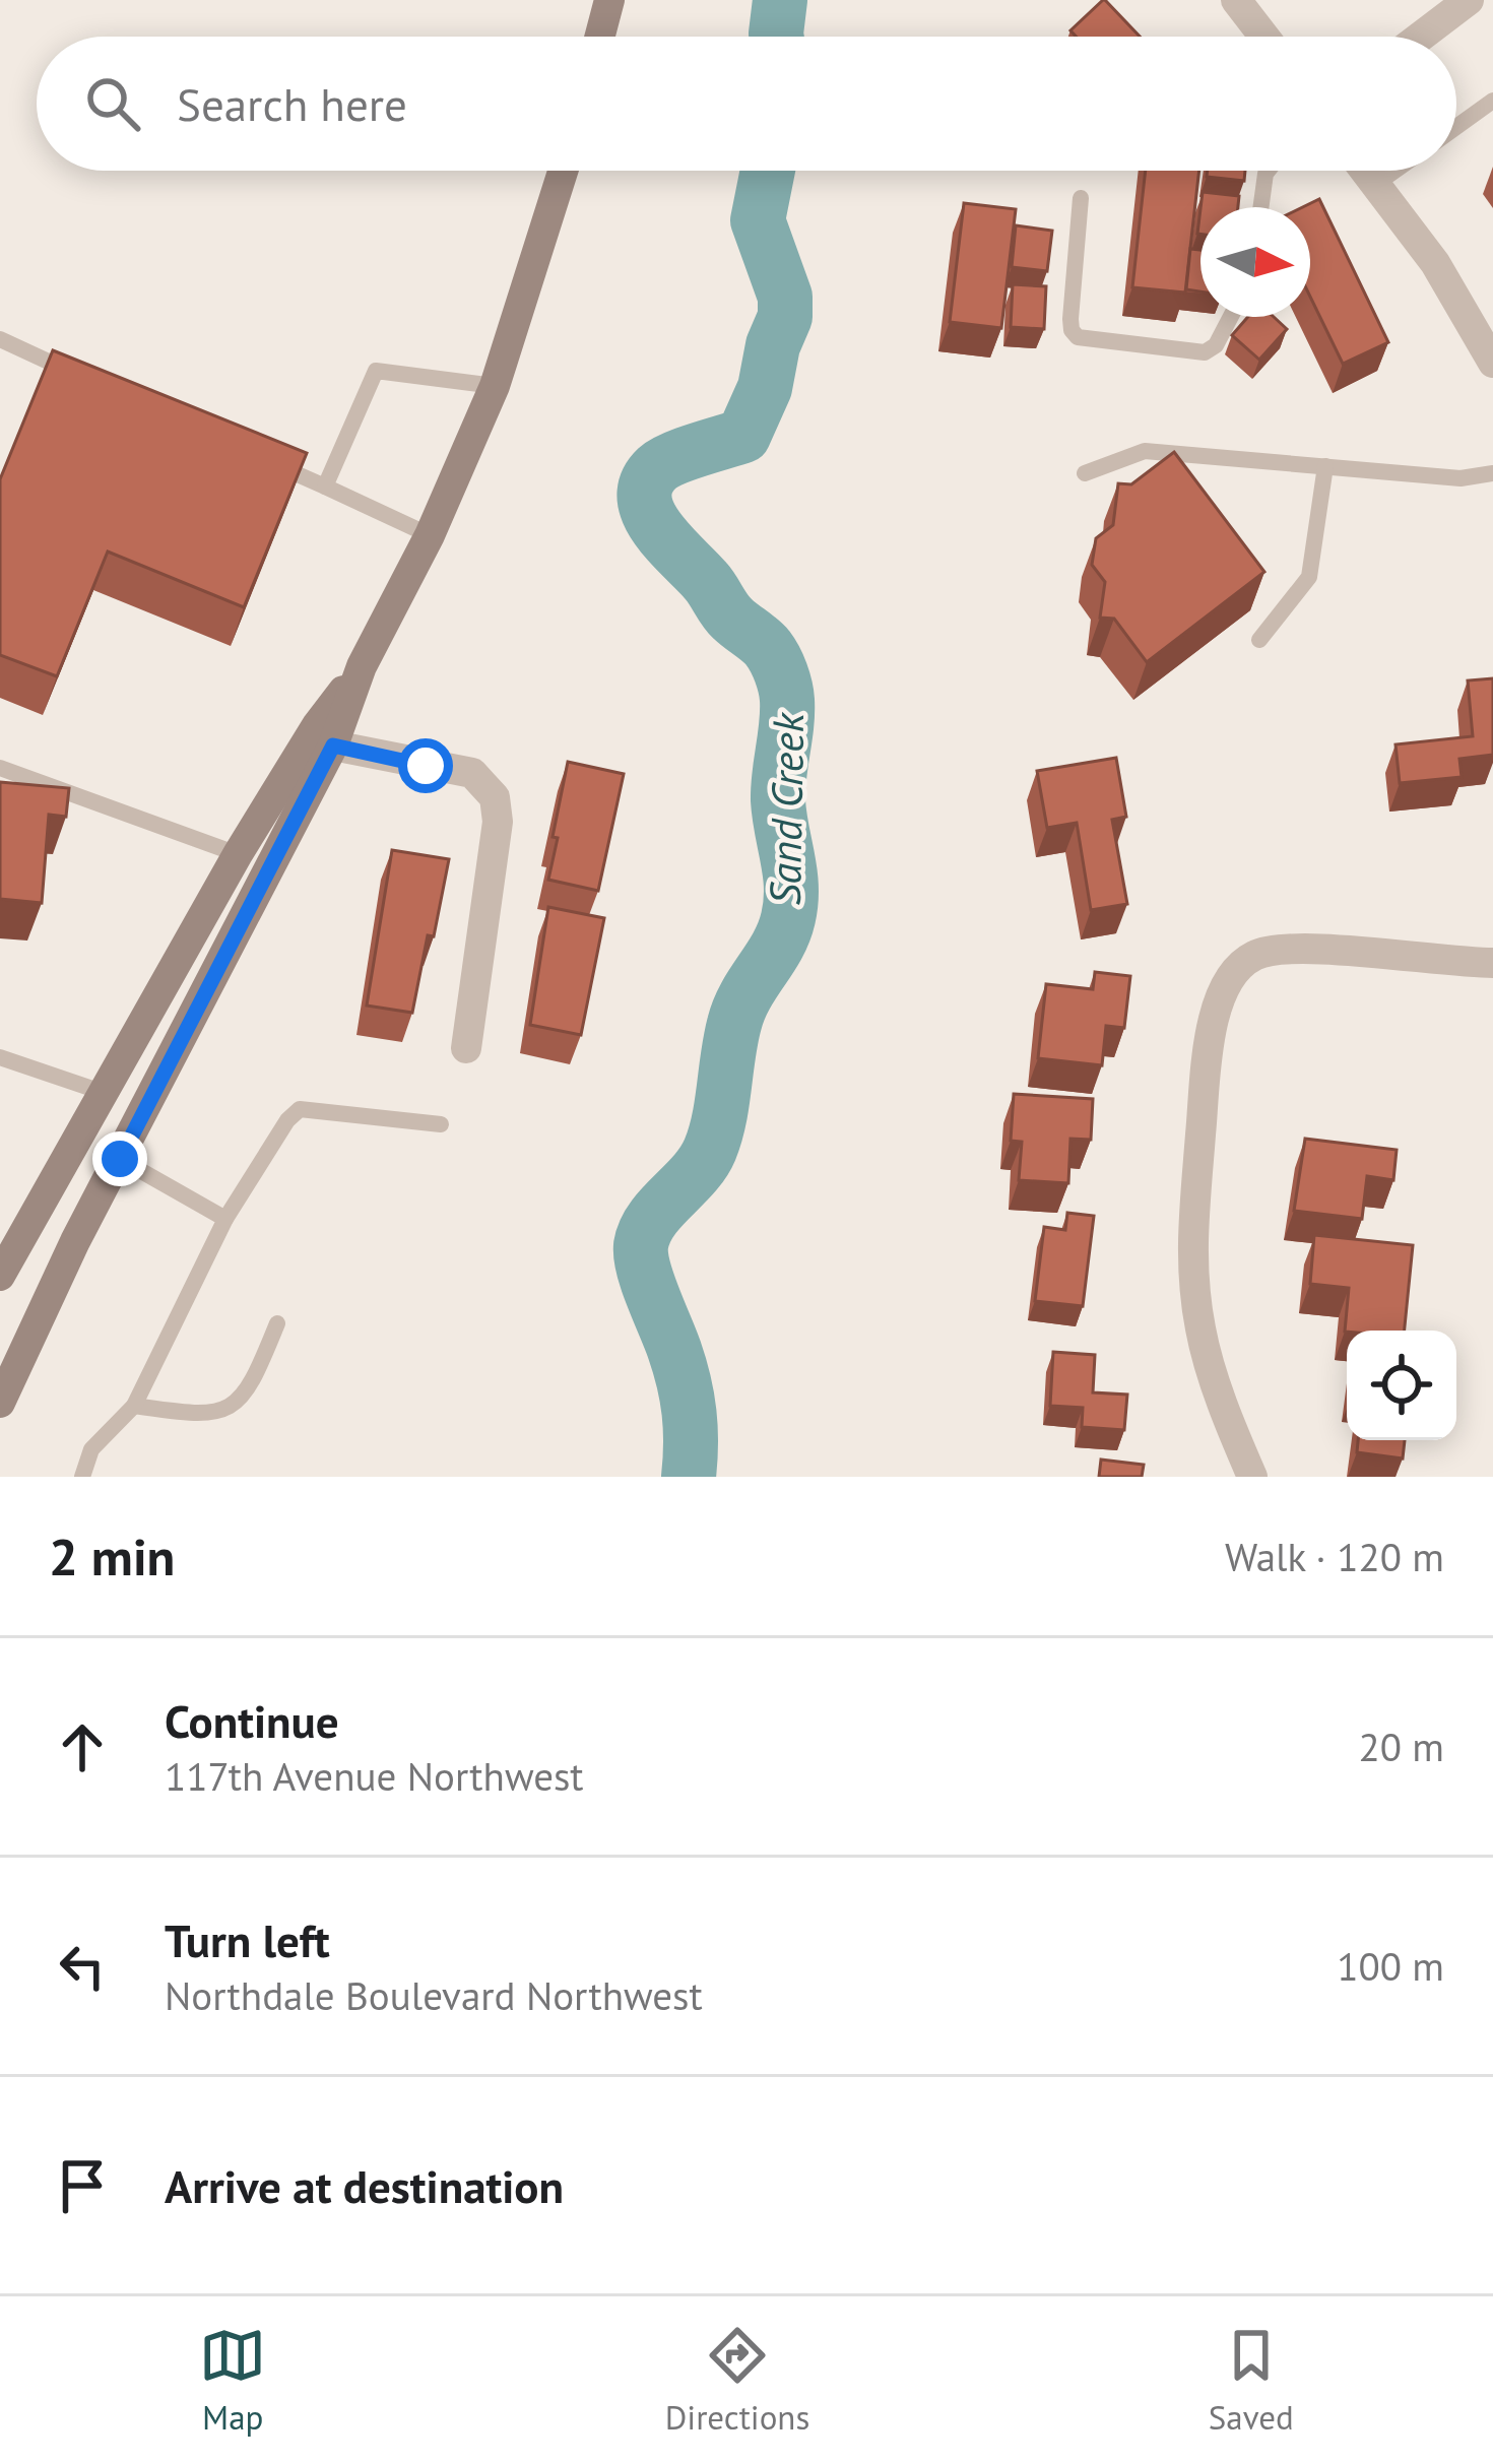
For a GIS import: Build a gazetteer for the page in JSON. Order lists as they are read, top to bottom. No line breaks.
{"water":["Sand Creek"],"north":"right","page":{"search":"Search here","heading":["2 min","Walk · 120 m"],"list":[["Continue","117th Avenue Northwest","20 m"],["Turn left","Northdale Boulevard Northwest","100 m"],"Arrive at destination"],"nav":["Map","Directions","Saved"]}}
